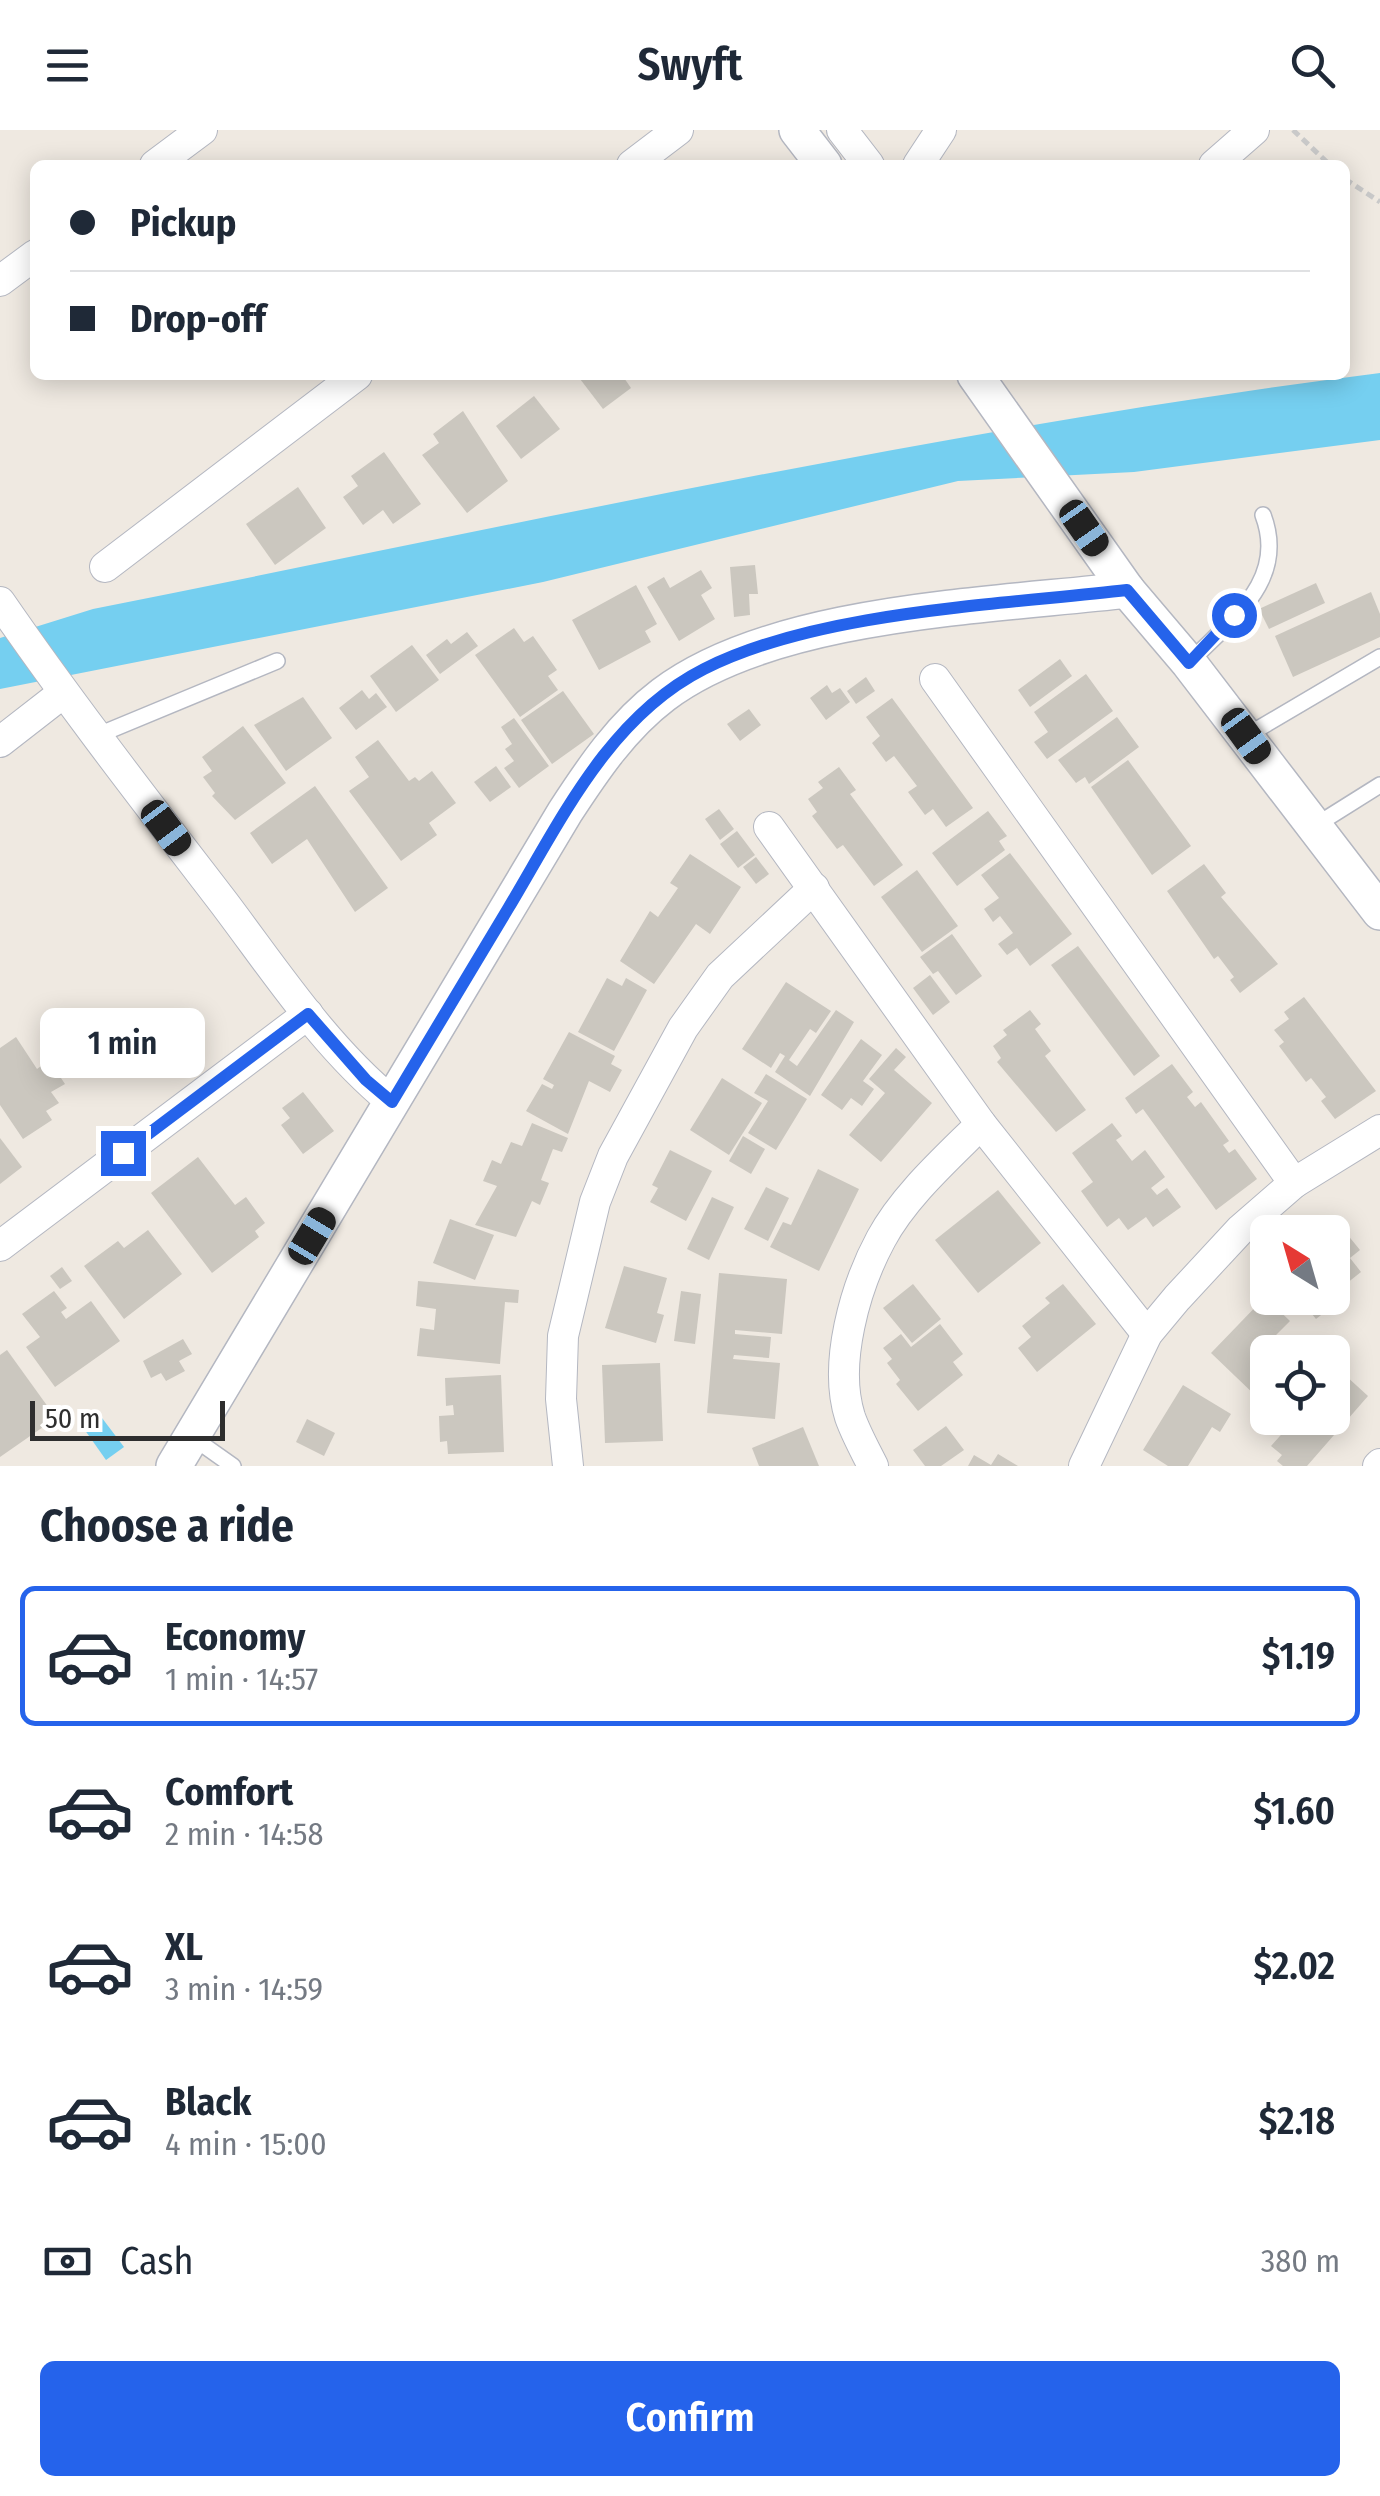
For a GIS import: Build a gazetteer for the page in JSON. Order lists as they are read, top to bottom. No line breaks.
{"scale_bar":"50 m","north":"top left","page":{"header":"Swyft","banner":["Pickup","Drop-off"],"bubble":"1 min","scale":"50 m","heading":"Choose a ride","list":[{"name":"Economy","note":"1 min · 14:57","value":"$1.19"},{"name":"Comfort","note":"2 min · 14:58","value":"$1.60"},{"name":"XL","note":"3 min · 14:59","value":"$2.02"},{"name":"Black","note":"4 min · 15:00","value":"$2.18"}],"pay":["Cash","380 m"],"buttons":"Confirm"}}
